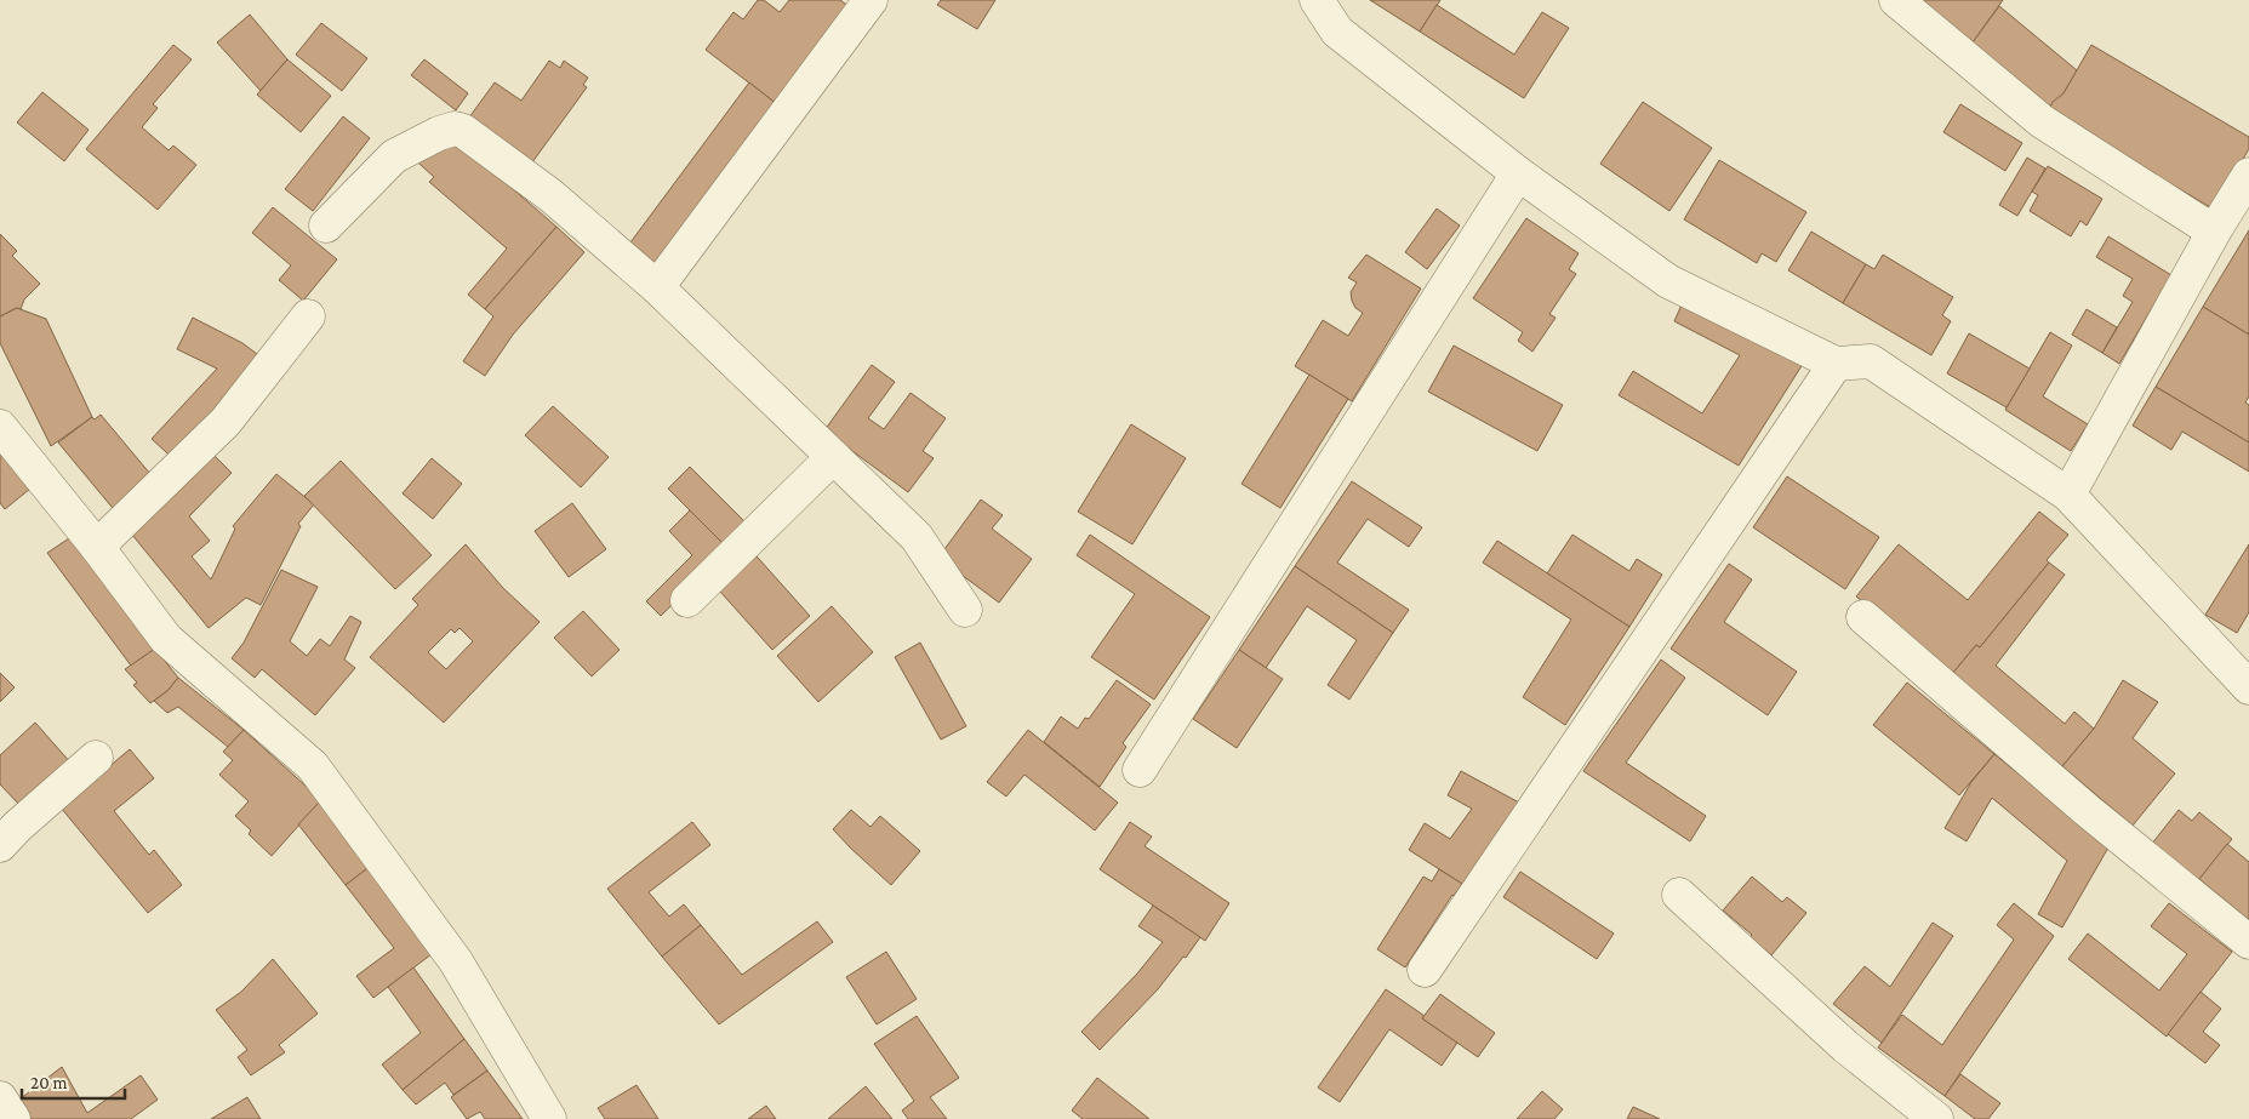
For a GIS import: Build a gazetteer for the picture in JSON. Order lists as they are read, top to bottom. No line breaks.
{"scale_bar":"20 m"}
